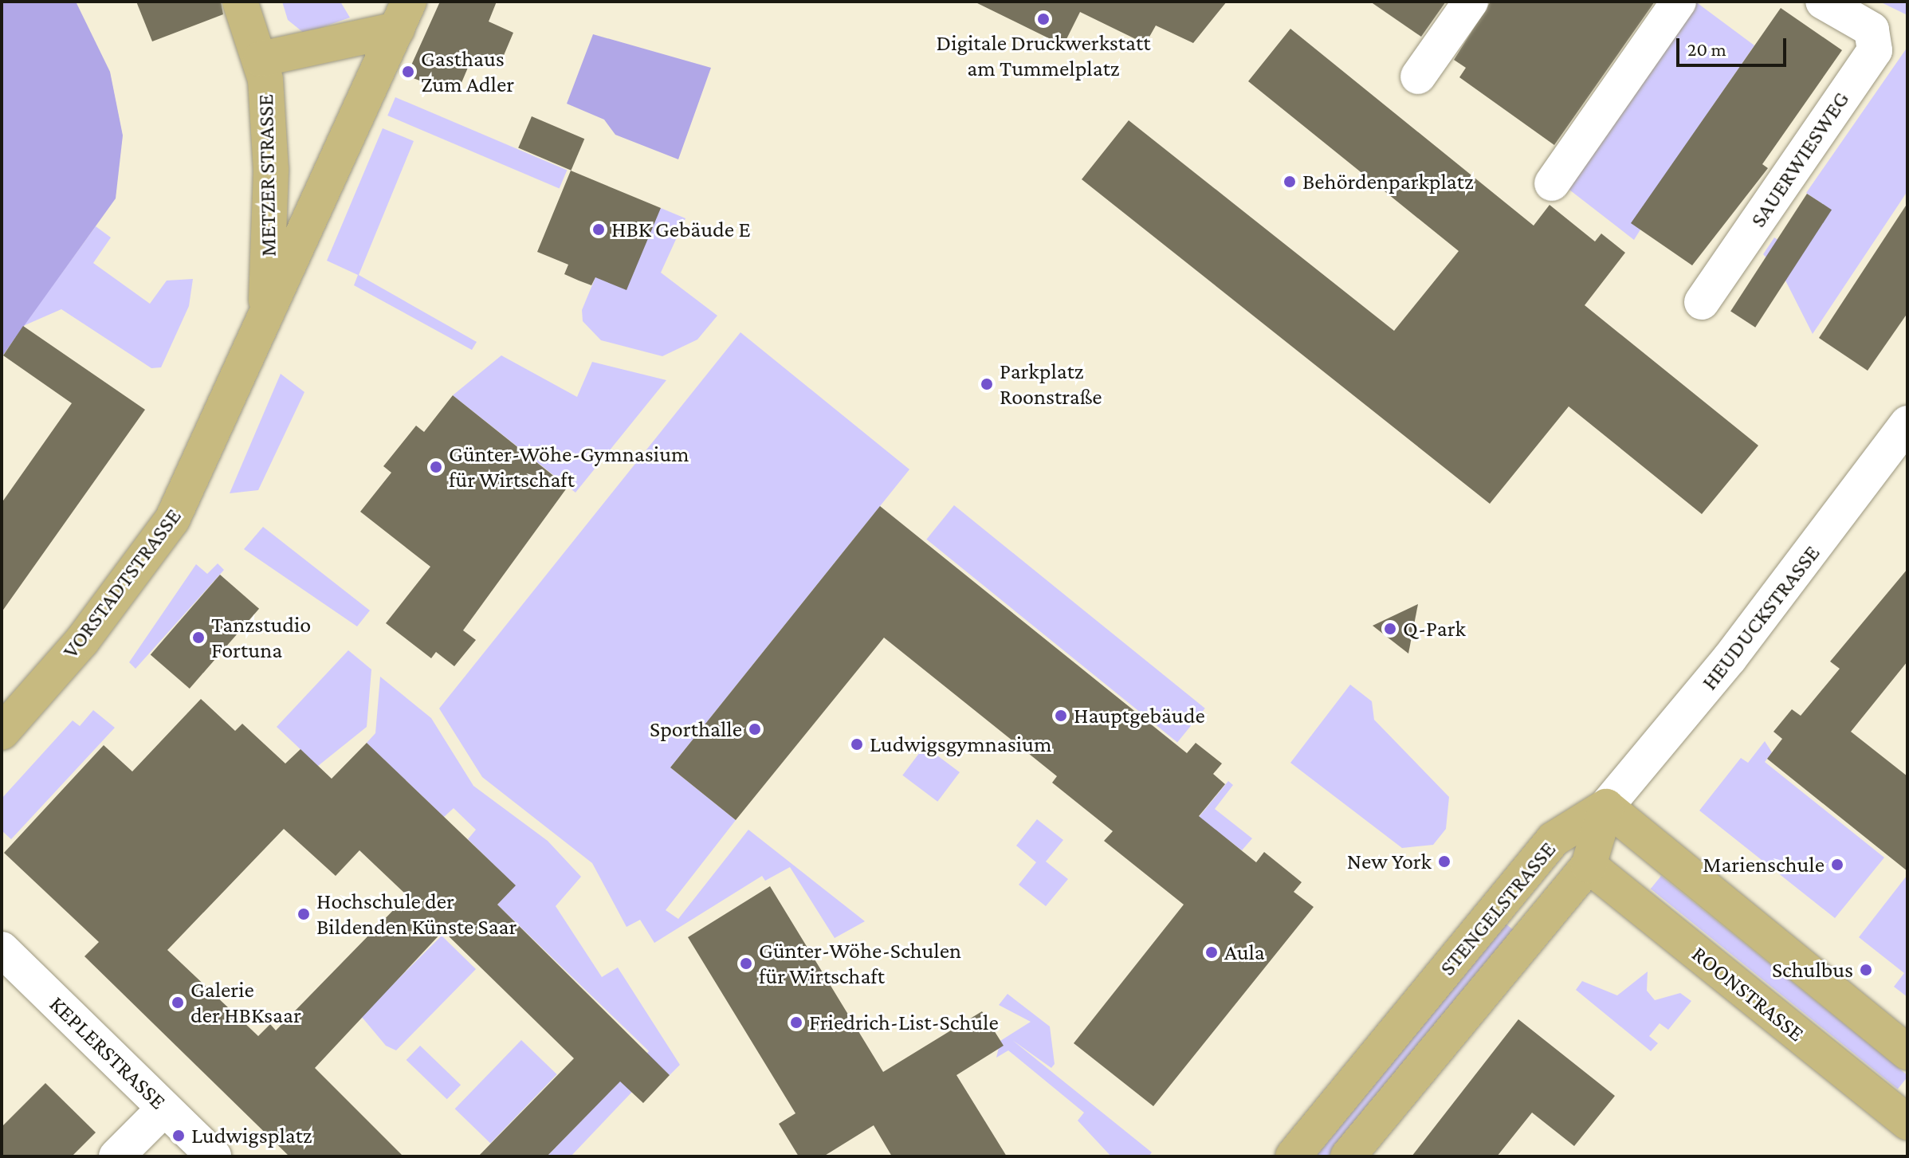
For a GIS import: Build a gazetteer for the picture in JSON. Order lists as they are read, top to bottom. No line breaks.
{"streets":{"main road":["METZER STRASSE","VORSTADTSTRASSE","STENGELSTRASSE","ROONSTRASSE"],"street":["SAUERWIESWEG","HEUDUCKSTRASSE","KEPLERSTRASSE"]},"crossings":[["METZER STRASSE","VORSTADTSTRASSE"],["HEUDUCKSTRASSE","STENGELSTRASSE"],["STENGELSTRASSE","ROONSTRASSE"]],"places":["Digitale Druckwerkstatt am Tummelplatz","Gasthaus Zum Adler","Behördenparkplatz","HBK Gebäude E","Parkplatz Roonstraße","Günter-Wöhe-Gymnasium für Wirtschaft","Q-Park","Tanzstudio Fortuna","Hauptgebäude","Sporthalle","Ludwigsgymnasium","New York","Marienschule","Hochschule der Bildenden Künste Saar","Aula","Günter-Wöhe-Schulen für Wirtschaft","Schulbus","Galerie der HBKsaar","Friedrich-List-Schule","Ludwigsplatz"],"scale_bar":"20 m"}
